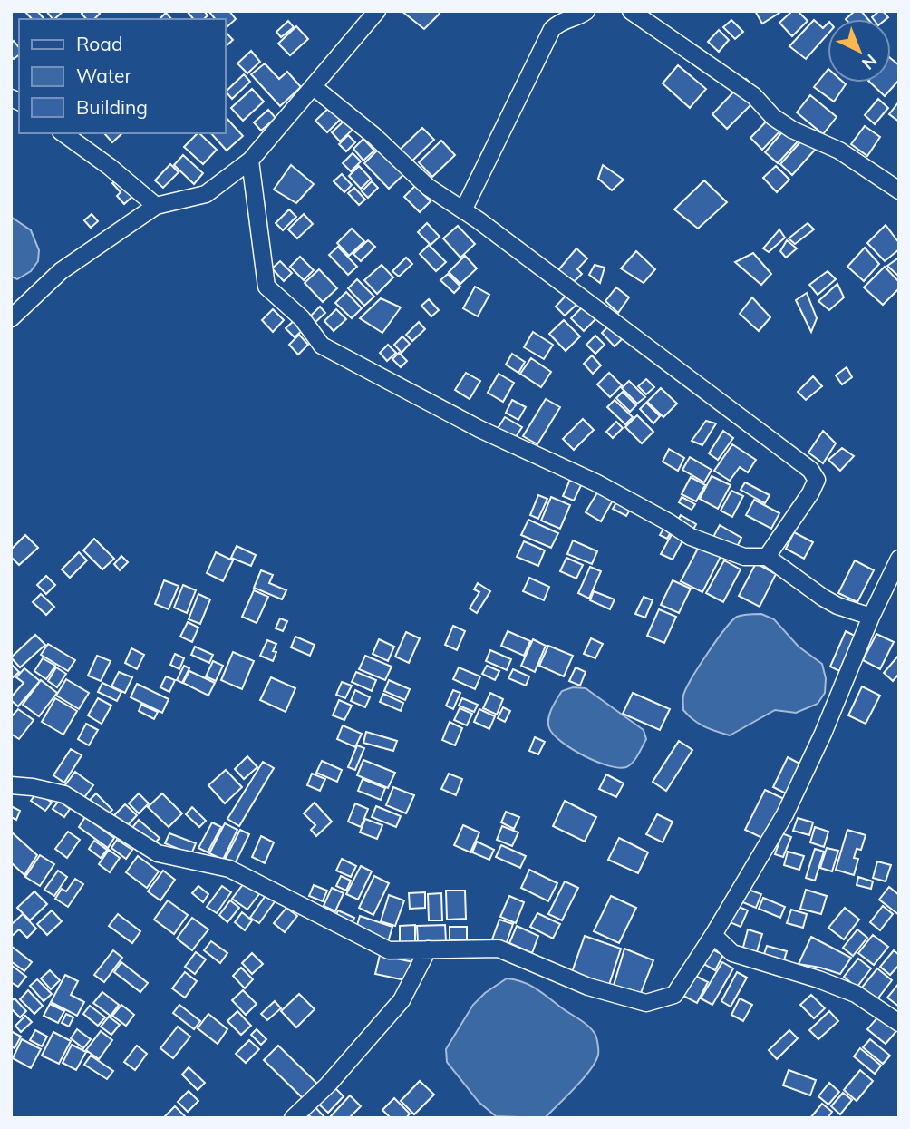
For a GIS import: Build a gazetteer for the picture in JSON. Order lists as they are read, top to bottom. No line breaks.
{"legend":["Road","Water","Building"],"north":"bottom right"}
